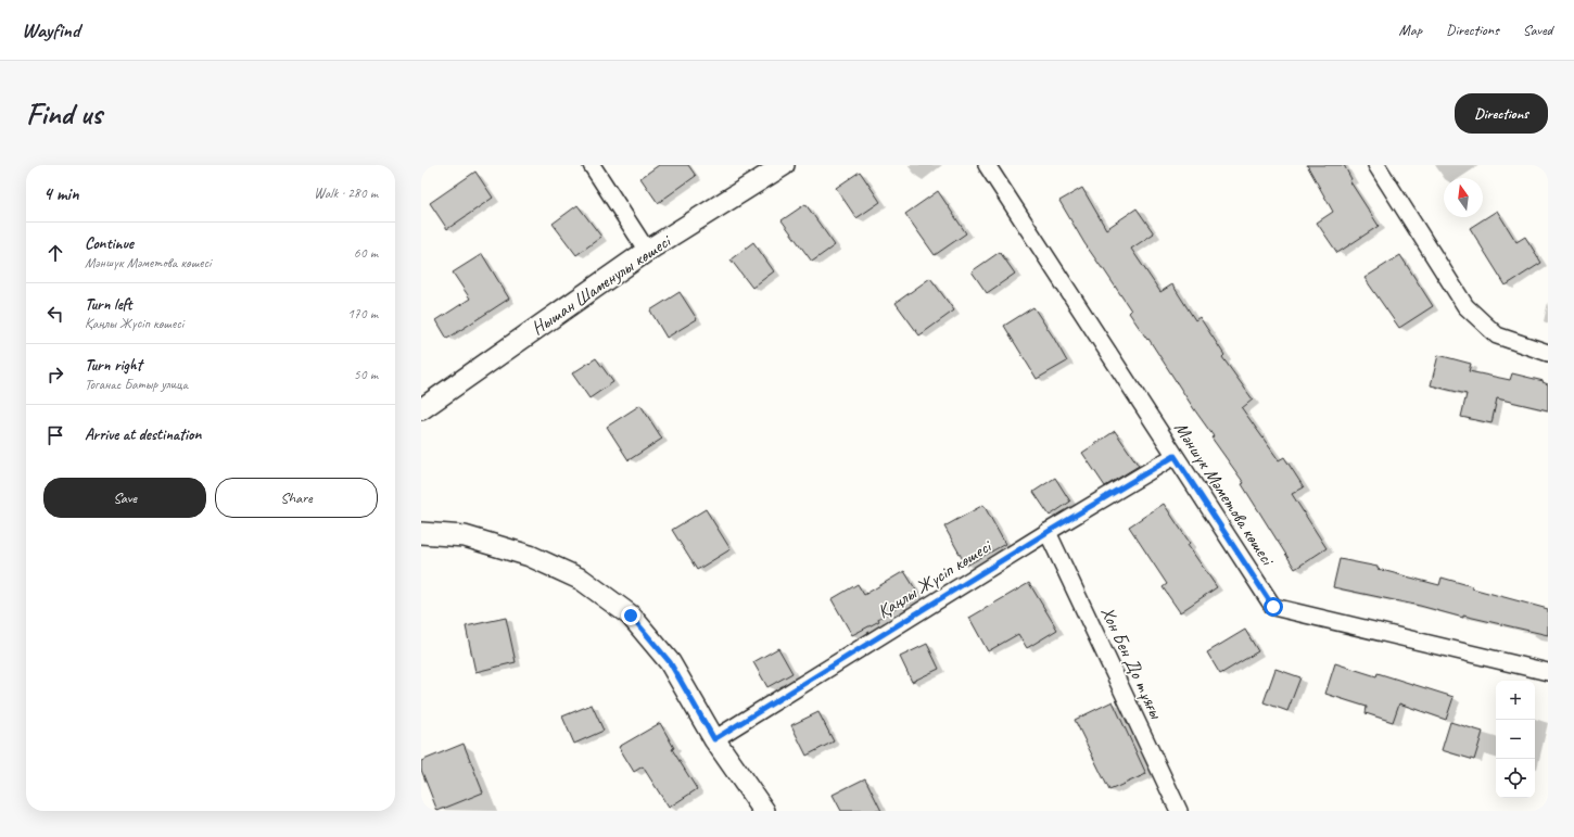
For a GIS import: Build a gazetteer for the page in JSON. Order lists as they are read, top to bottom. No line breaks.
{"streets":{"street":["Нышан Шаменулы көшесі","Мәншүк Мәметова көшесі","Қаңлы Жүсіп көшесі","Хон Бен До тұяғы"]},"crossings":[["Мәншүк Мәметова көшесі","Қаңлы Жүсіп көшесі"],["Қаңлы Жүсіп көшесі","Хон Бен До тұяғы"]],"north":"top","page":{"header":"Wayfind","nav":["Map","Directions","Saved"],"buttons":["Directions",["Save","Share"]],"title":"Find us","heading":["4 min","Walk · 280 m"],"list":[["Continue","Мәншүк Мәметова көшесі","60 m"],["Turn left","Қаңлы Жүсіп көшесі","170 m"],["Turn right","Тоганас Батыр улица","50 m"],"Arrive at destination"],"map_buttons":["+","−"]}}
